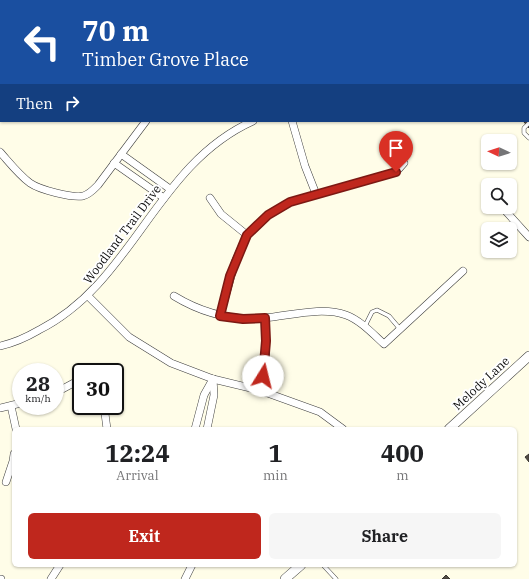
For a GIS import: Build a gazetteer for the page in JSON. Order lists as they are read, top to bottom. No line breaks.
{"streets":{"street":["Woodland Trail Drive","Melody Lane"]},"north":"left","page":{"turn":["70 m","Timber Grove Place"],"then":"Then","speed":"28 km/h","limit":"30","eta":["12:24","Arrival","1","min","400","m"],"buttons":["Exit","Share"]}}
